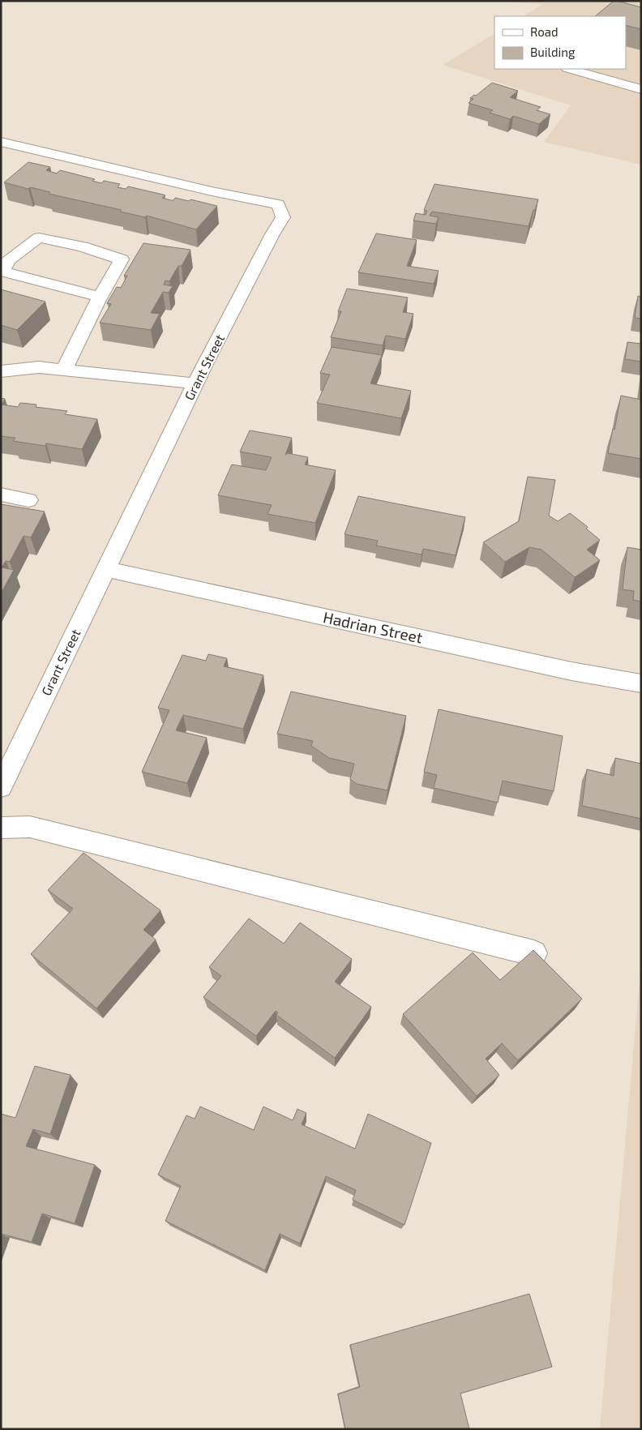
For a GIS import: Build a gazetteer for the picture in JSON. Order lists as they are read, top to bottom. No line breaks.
{"streets":{"street":["Grant Street","Hadrian Street"]},"crossings":[["Grant Street","Hadrian Street"]],"legend":["Road","Building"]}
